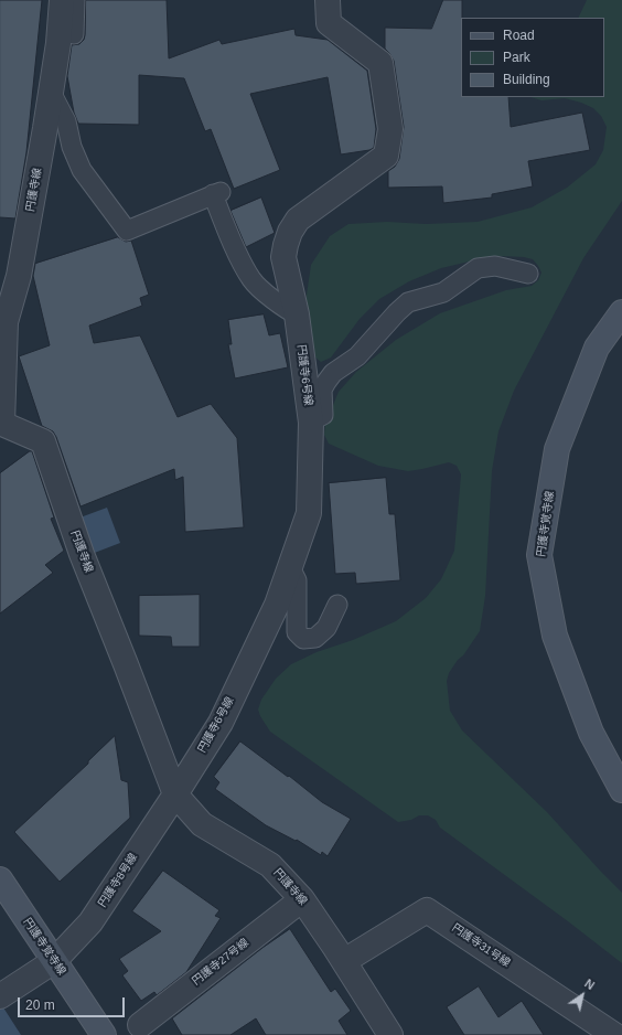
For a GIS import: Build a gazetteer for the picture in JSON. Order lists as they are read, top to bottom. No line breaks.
{"streets":{"street":["円護寺線","円護寺6号線","円護寺覚寺線","円護寺8号線","円護寺31号線","円護寺27号線"]},"crossings":[["円護寺線","円護寺6号線"],["円護寺線","円護寺8号線"],["円護寺線","円護寺31号線"],["円護寺線","円護寺27号線"],["円護寺6号線","円護寺8号線"],["円護寺覚寺線","円護寺8号線"]],"legend":["Road","Park","Building"],"scale_bar":"20 m","north":"top right"}
